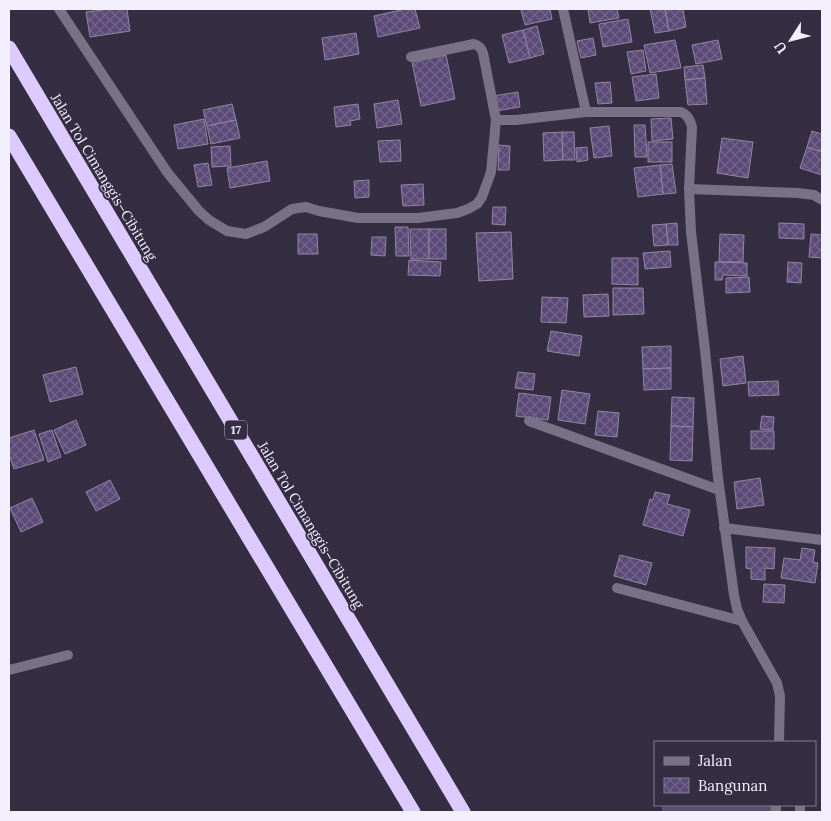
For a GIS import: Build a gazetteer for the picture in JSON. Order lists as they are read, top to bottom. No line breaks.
{"streets":{"highway":["Jalan Tol Cimanggis–Cibitung","17"]},"legend":["Jalan","Bangunan"],"north":"bottom left"}
